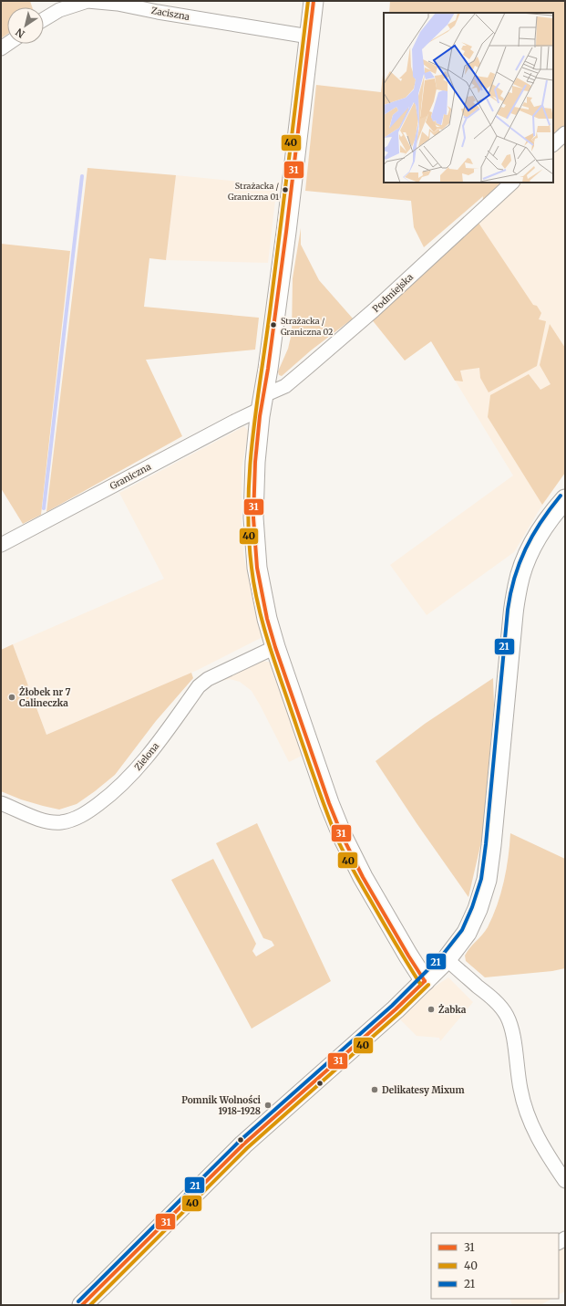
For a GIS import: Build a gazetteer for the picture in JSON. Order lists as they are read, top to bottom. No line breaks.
{"streets":{"street":["Zaciszna","Podmiejska","Graniczna","Zielona"]},"crossings":[["Podmiejska","Graniczna"]],"places":["Strażacka / Graniczna 01","Strażacka / Graniczna 02","Żłobek nr 7 Calineczka","Żabka","Delikatesy Mixum","Pomnik Wolności 1918-1928"],"lines":["transit line 31","transit line 40","transit line 21"],"legend":["31","40","21"],"north":"bottom left"}
